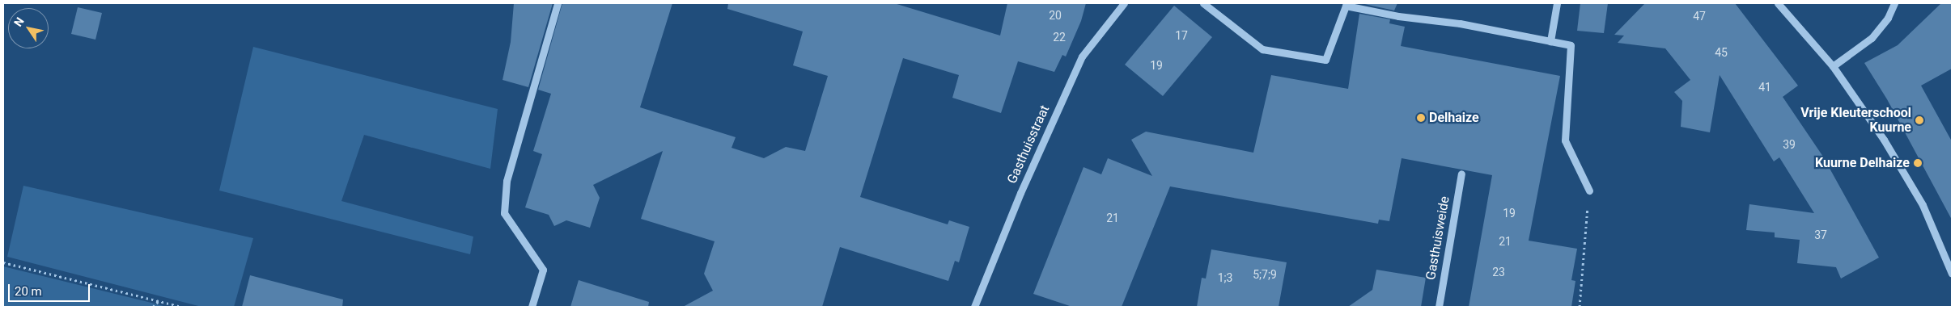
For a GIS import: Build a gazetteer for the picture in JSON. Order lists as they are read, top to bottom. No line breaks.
{"streets":{"street":["Gasthuisstraat","Gasthuisweide"]},"places":["Delhaize","Vrije Kleuterschool Kuurne","Kuurne Delhaize"],"house_numbers":["20","47","17","22","45","19","41","39","19","21","37","21","23","5;7;9","1;3"],"scale_bar":"20 m","north":"top left"}
